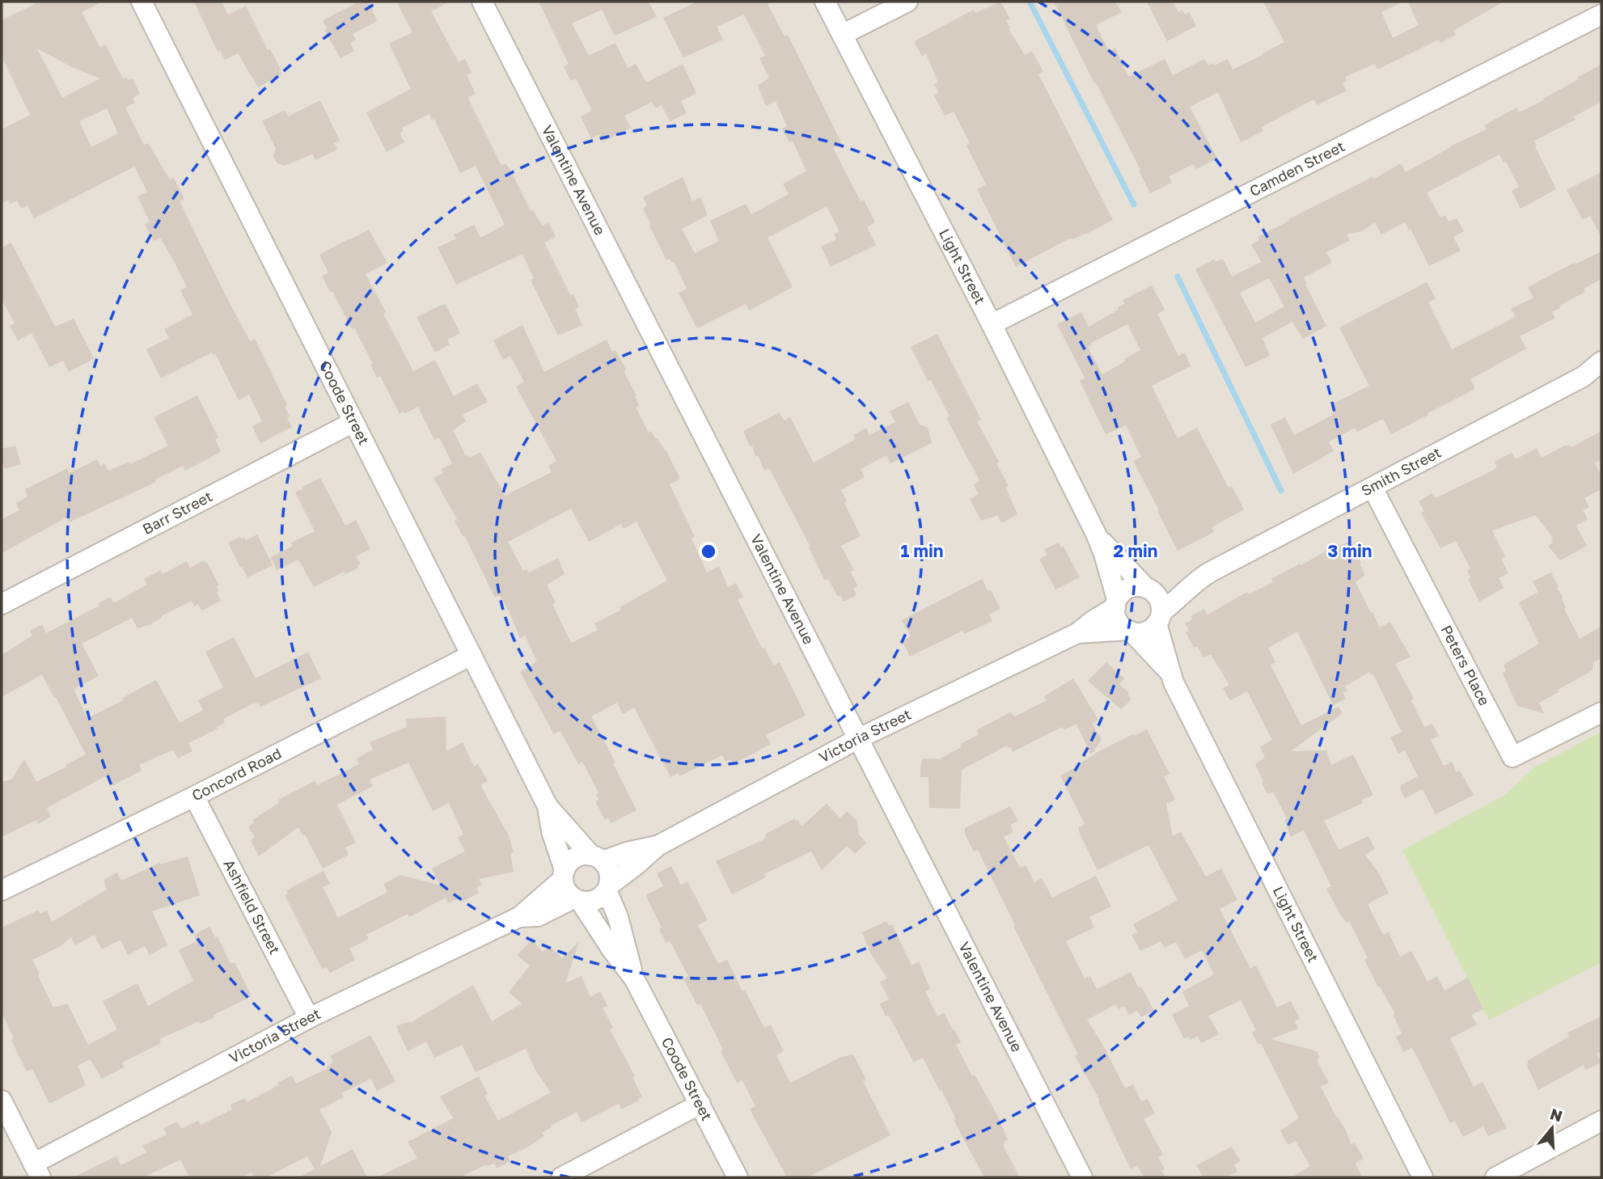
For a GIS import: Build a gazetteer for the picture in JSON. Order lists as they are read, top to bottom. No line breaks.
{"streets":{"street":["Camden Street","Valentine Avenue","Light Street","Coode Street","Smith Street","Barr Street","Peters Place","Victoria Street","Concord Road","Ashfield Street"]},"crossings":[["Camden Street","Light Street"],["Valentine Avenue","Victoria Street"],["Light Street","Smith Street"],["Light Street","Victoria Street"],["Coode Street","Barr Street"],["Coode Street","Victoria Street"],["Coode Street","Concord Road"],["Smith Street","Peters Place"],["Smith Street","Victoria Street"],["Victoria Street","Ashfield Street"],["Concord Road","Ashfield Street"]],"north":"top","rings":["1 min","2 min","3 min"]}
